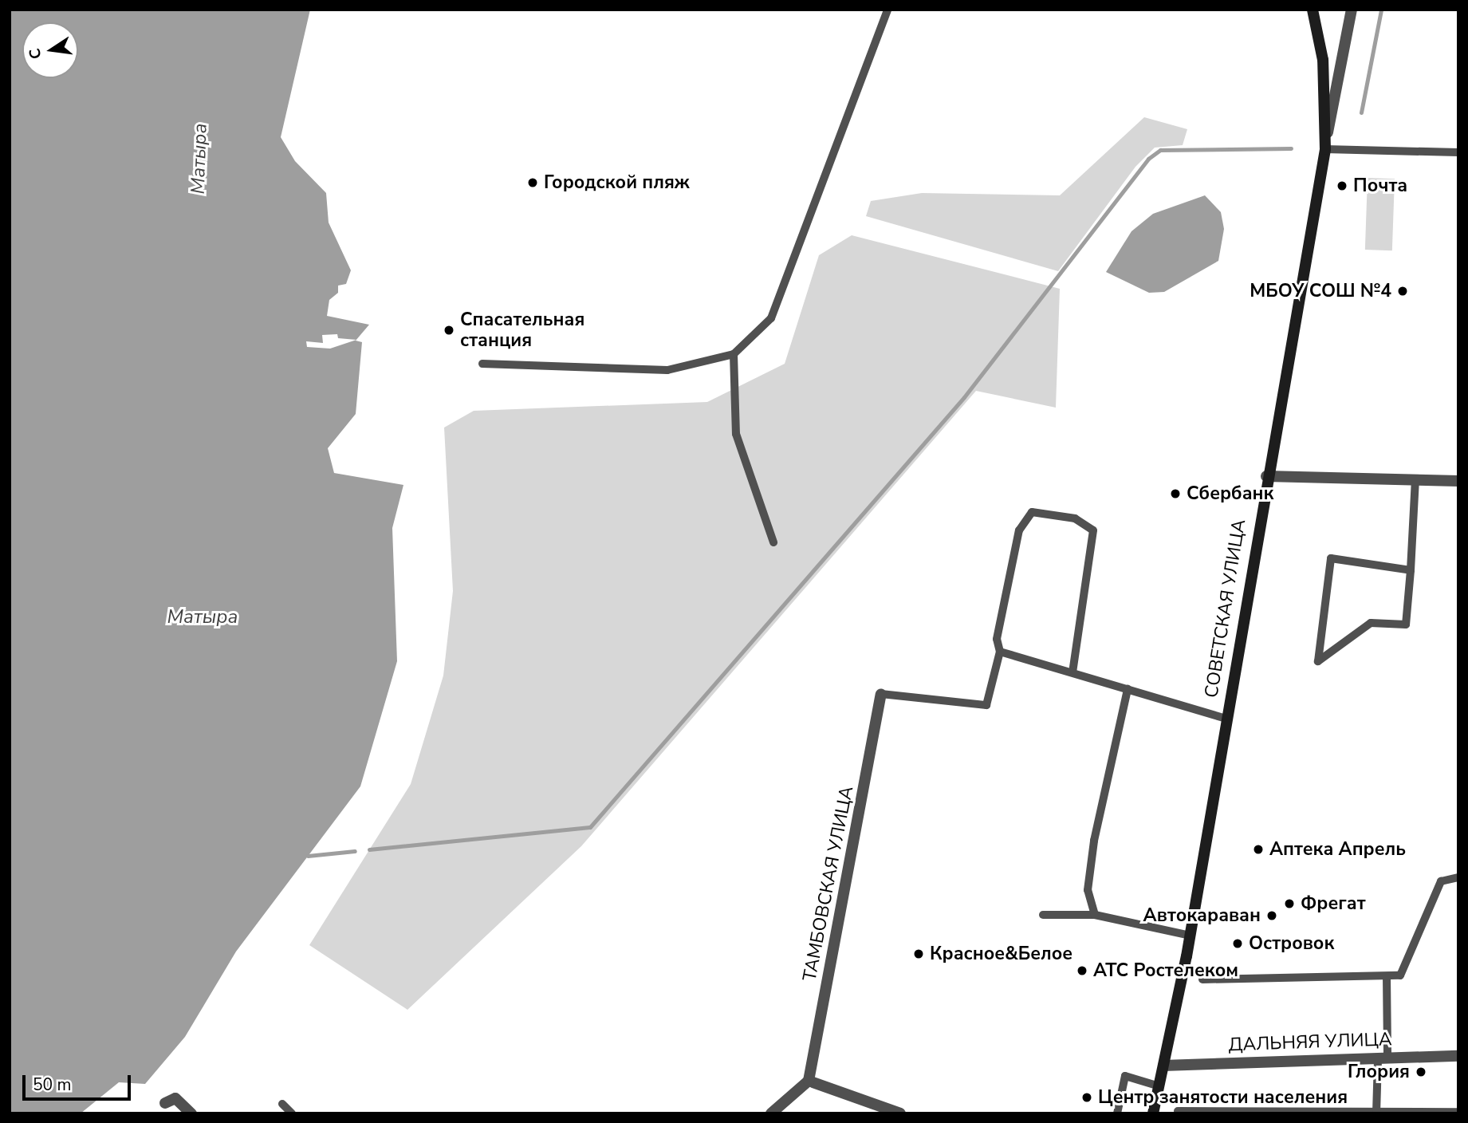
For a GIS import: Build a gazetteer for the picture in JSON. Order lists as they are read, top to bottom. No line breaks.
{"streets":{"main road":["СОВЕТСКАЯ УЛИЦА"],"street":["ТАМБОВСКАЯ УЛИЦА","ДАЛЬНЯЯ УЛИЦА"]},"crossings":[["СОВЕТСКАЯ УЛИЦА","ДАЛЬНЯЯ УЛИЦА"]],"water":["Матыра"],"places":["Городской пляж","Почта","МБОУ СОШ №4","Спасательная станция","Сбербанк","Аптека Апрель","Фрегат","Автокараван","Островок","Красное&Белое","АТС Ростелеком","Глория","Центр занятости населения"],"scale_bar":"50 m","north":"left"}
